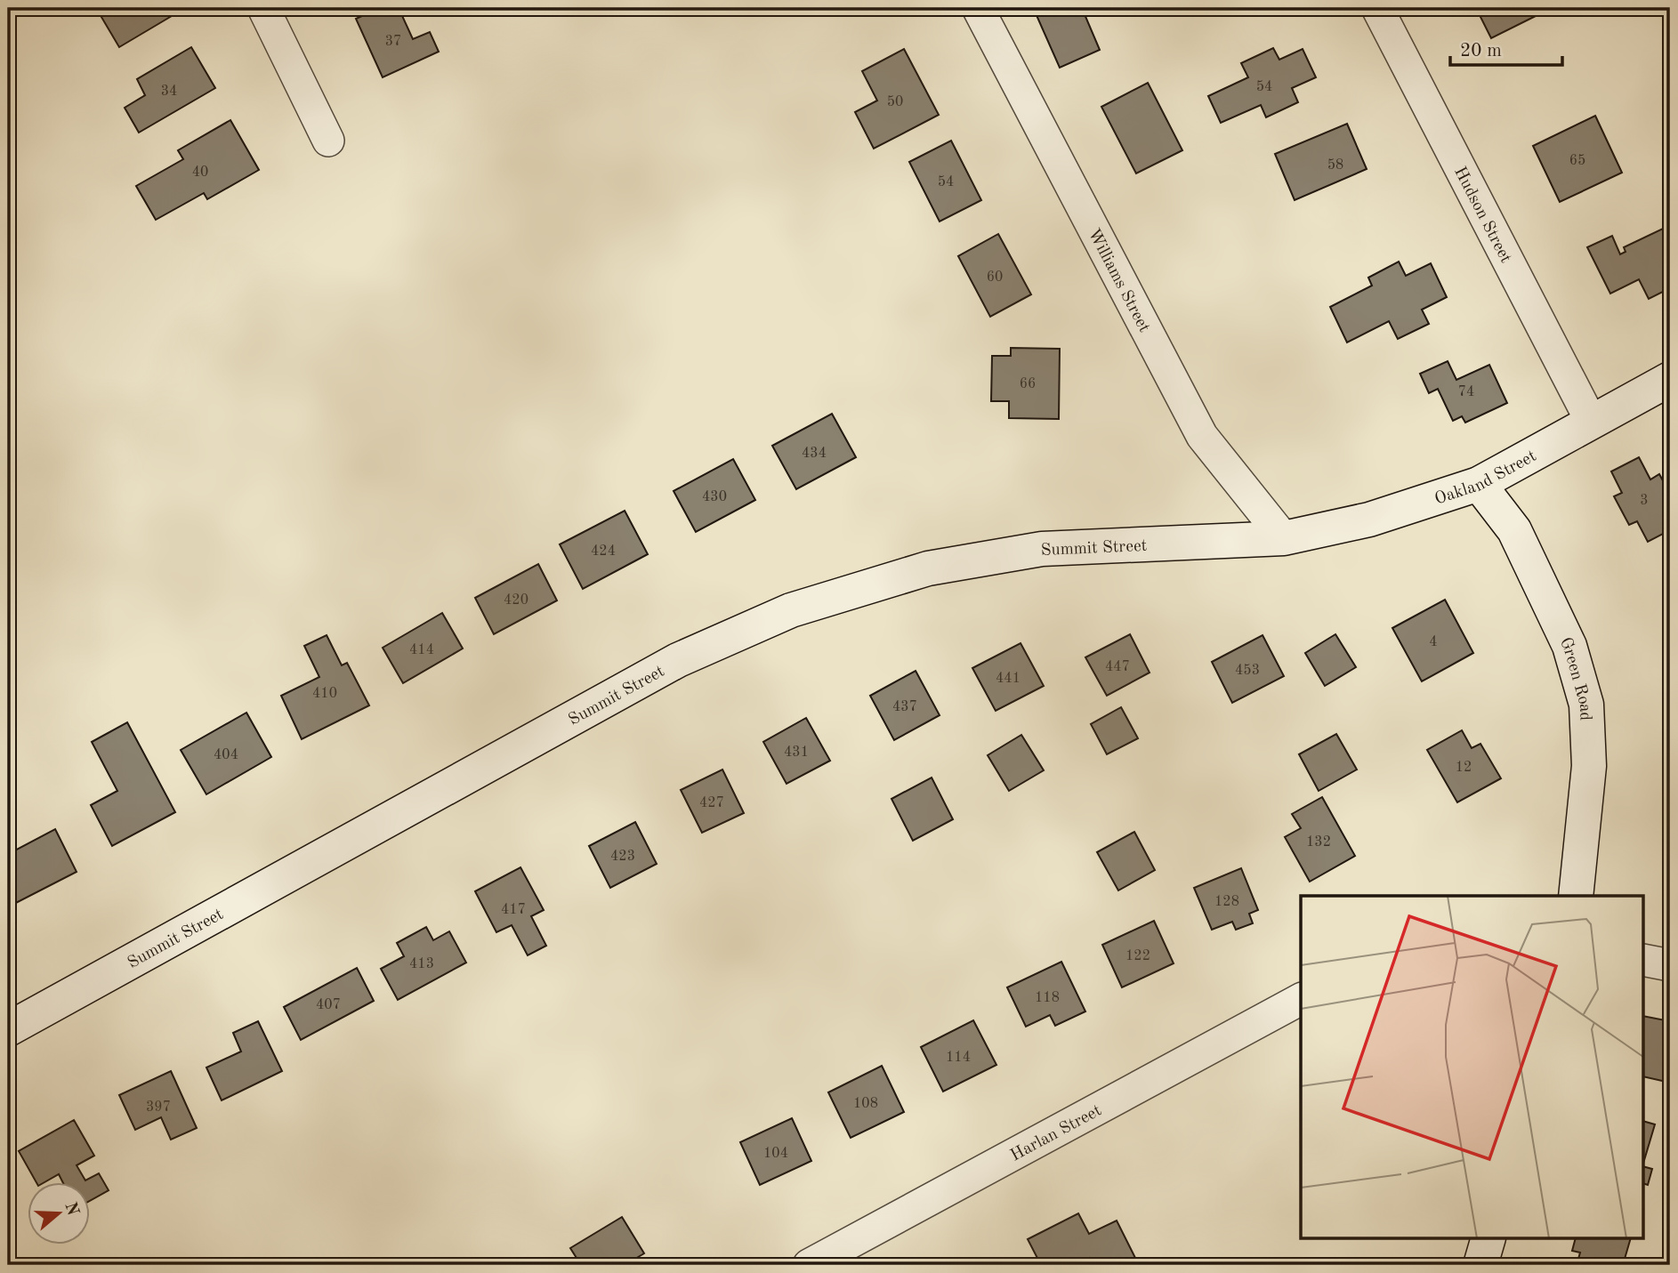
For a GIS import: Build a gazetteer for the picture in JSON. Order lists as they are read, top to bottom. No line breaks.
{"streets":{"street":["Hudson Street","Williams Street","Oakland Street","Summit Street","Green Road","Harlan Street"]},"crossings":[["Hudson Street","Oakland Street"],["Williams Street","Oakland Street"],["Williams Street","Summit Street"],["Oakland Street","Summit Street"],["Oakland Street","Green Road"]],"house_numbers":["37","54","34","50","65","58","40","54","60","66","74","434","430","3","424","420","4","414","447","453","441","410","437","431","404","12","427","132","423","128","417","122","413","118","407","114","108","397","104"],"scale_bar":"20 m","north":"right"}
